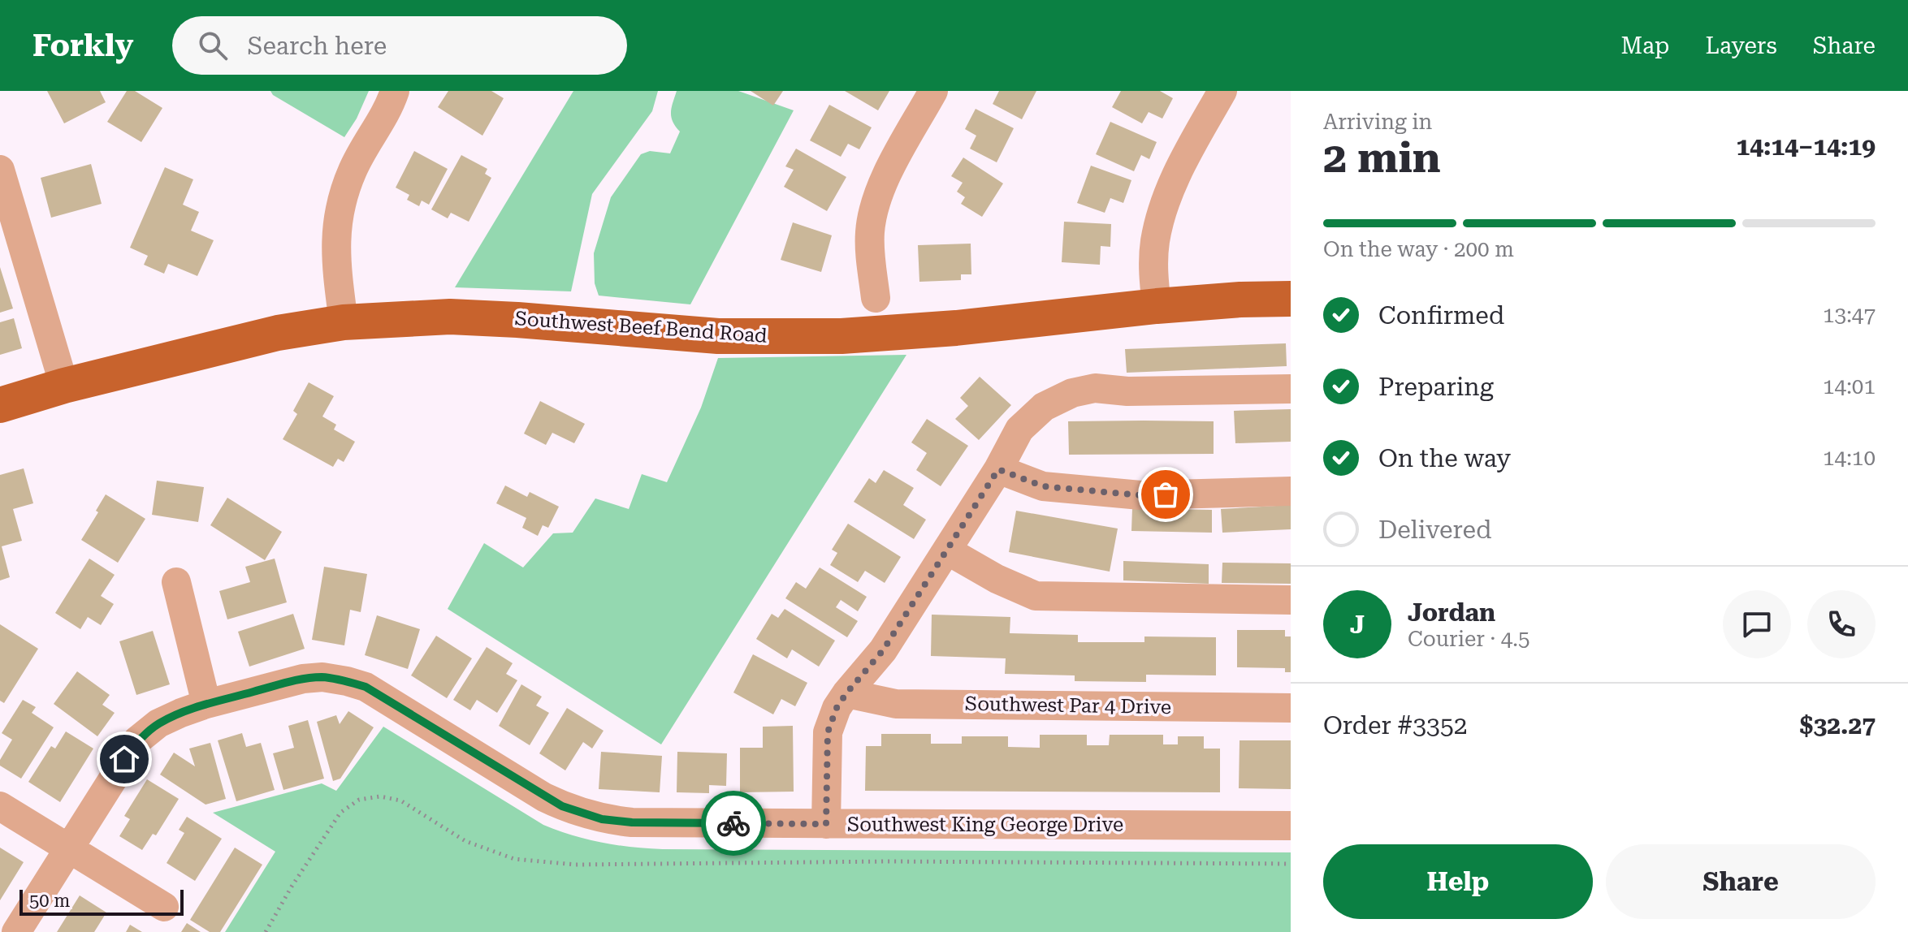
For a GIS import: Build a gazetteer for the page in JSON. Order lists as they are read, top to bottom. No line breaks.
{"streets":{"main road":["Southwest Beef Bend Road"],"street":["Southwest Par 4 Drive","Southwest King George Drive"]},"scale_bar":"50 m","page":{"header":"Forkly","search":"Search here","nav":["Map","Layers","Share"],"heading":["2 min","Arriving in","14:14–14:19"],"panel":["Jordan","Courier · 4.5","Order #3352","$32.27"],"bar":"On the way · 200 m","list":[["Confirmed","13:47"],["Preparing","14:01"],["On the way","14:10"],"Delivered"],"round":"J","buttons":["Help","Share"],"scale":"50 m"}}
